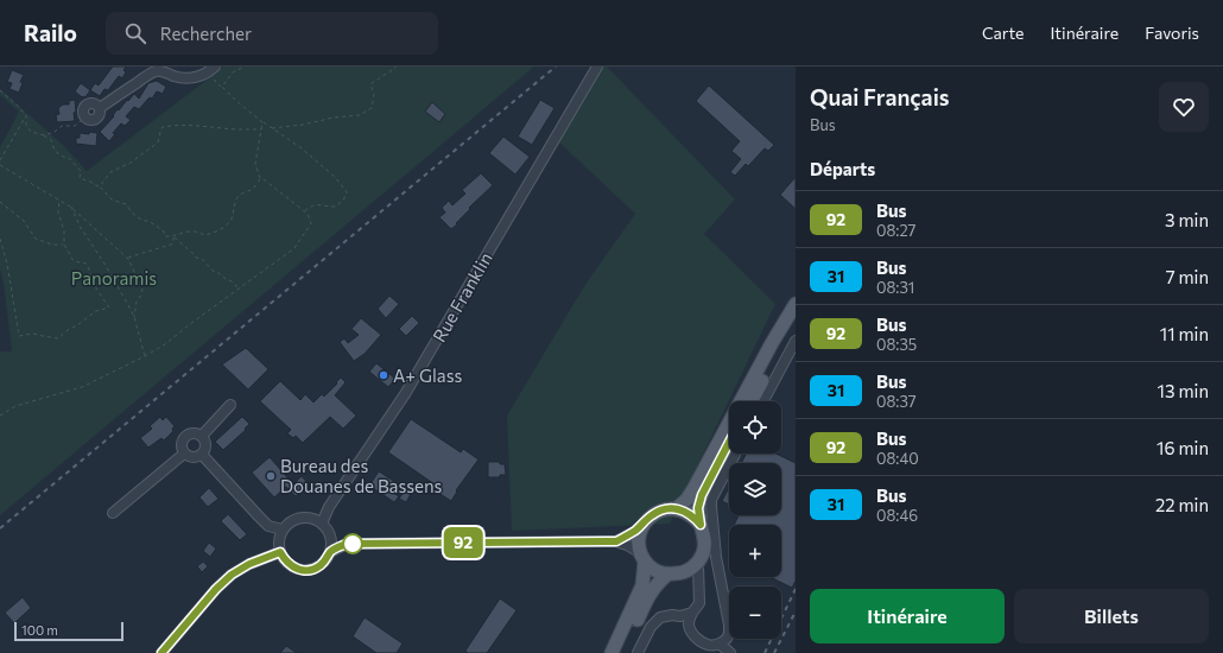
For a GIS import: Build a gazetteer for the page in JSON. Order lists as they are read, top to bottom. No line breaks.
{"streets":{"street":["Rue Franklin"]},"parks":["Panoramis"],"places":["A+ Glass","Bureau des Douanes de Bassens"],"lines":["bus line 92"],"scale_bar":"100 m","page":{"header":"Railo","search":"Rechercher","nav":["Carte","Itinéraire","Favoris"],"on_map":"92","heading":[["Quai Français","Bus"],"Départs"],"list":[{"mark":"92","name":"Bus","note":"08:27","value":"3 min"},{"mark":"31","name":"Bus","note":"08:31","value":"7 min"},{"mark":"92","name":"Bus","note":"08:35","value":"11 min"},{"mark":"31","name":"Bus","note":"08:37","value":"13 min"},{"mark":"92","name":"Bus","note":"08:40","value":"16 min"},{"mark":"31","name":"Bus","note":"08:46","value":"22 min"}],"map_buttons":["+","−"],"buttons":["Itinéraire","Billets"],"scale":"100 m"}}
